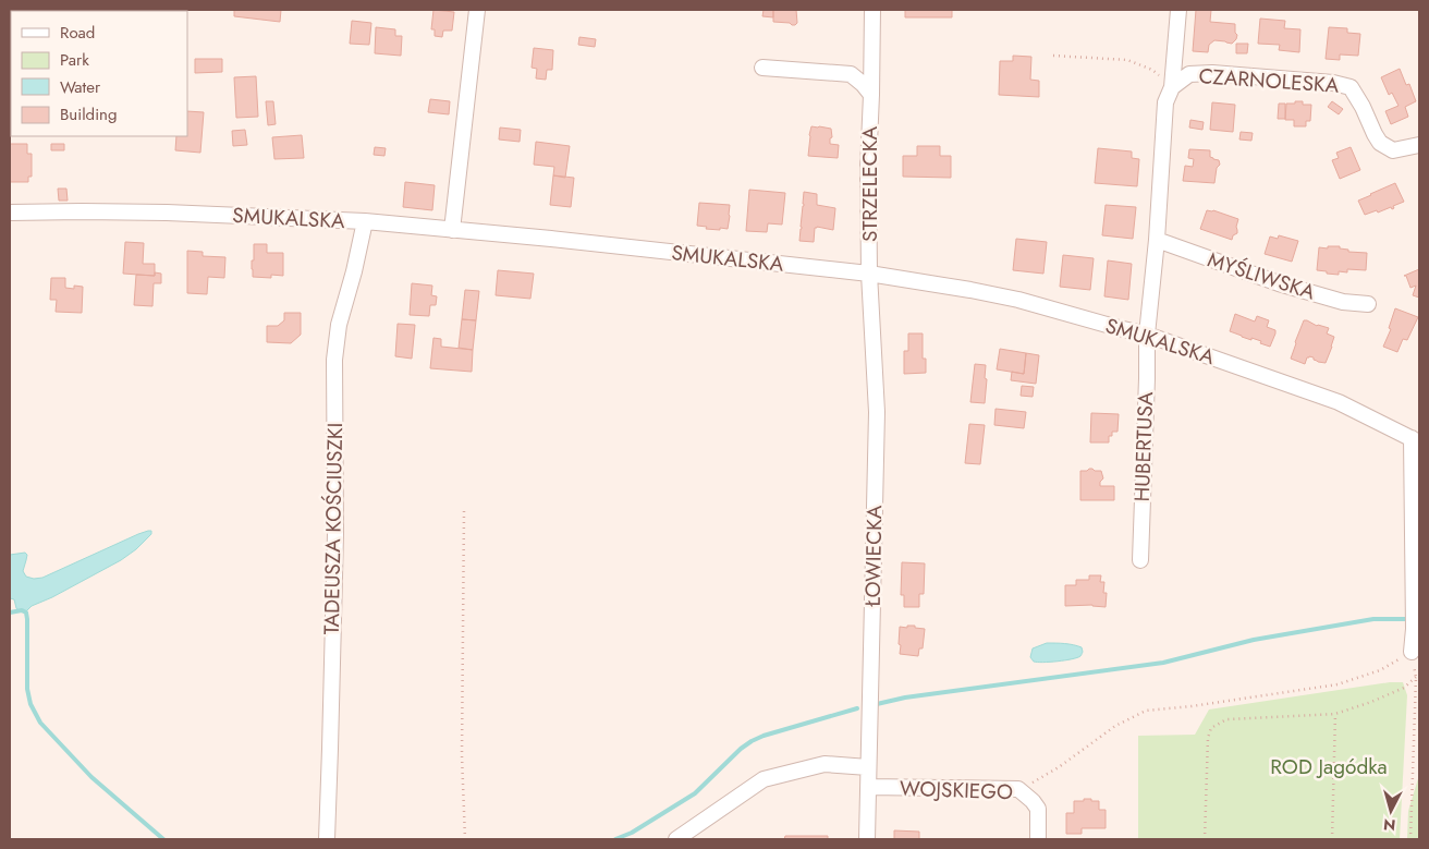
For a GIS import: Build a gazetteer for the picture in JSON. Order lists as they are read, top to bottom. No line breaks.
{"streets":{"street":["CZARNOLESKA","STRZELECKA","SMUKALSKA","MYŚLIWSKA","HUBERTUSA","TADEUSZA KOŚCIUSZKI","ŁOWIECKA","WOJSKIEGO"]},"crossings":[["CZARNOLESKA","SMUKALSKA"],["CZARNOLESKA","MYŚLIWSKA"],["CZARNOLESKA","HUBERTUSA"],["STRZELECKA","SMUKALSKA"],["STRZELECKA","ŁOWIECKA"],["SMUKALSKA","HUBERTUSA"],["SMUKALSKA","TADEUSZA KOŚCIUSZKI"],["SMUKALSKA","ŁOWIECKA"],["ŁOWIECKA","WOJSKIEGO"]],"parks":["ROD Jagódka"],"legend":["Road","Park","Water","Building"],"north":"bottom"}
